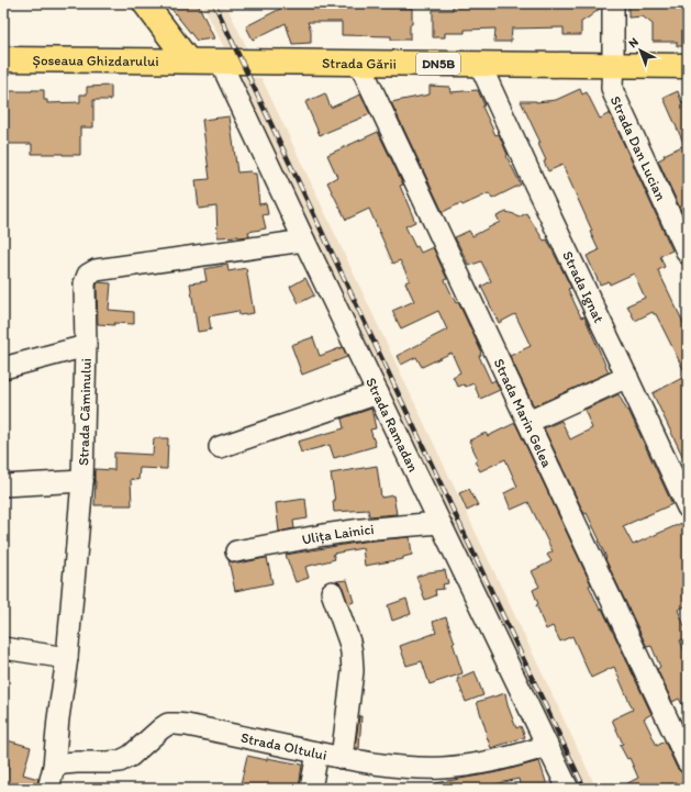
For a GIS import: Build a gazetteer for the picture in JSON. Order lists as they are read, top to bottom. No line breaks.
{"streets":{"main road":["Șoseaua Ghizdarului","Strada Gării","DN5B"],"street":["Strada Dan Lucian","Strada Ignat","Strada Căminului","Strada Marin Gelea","Strada Ramadan","Ulița Lainici","Strada Oltului"]},"crossings":[["Șoseaua Ghizdarului","Strada Gării"],["Strada Gării","Strada Dan Lucian"],["Strada Gării","Strada Ignat"],["Strada Gării","Strada Marin Gelea"],["Strada Gării","Strada Ramadan"],["Strada Căminului","Strada Ramadan"],["Strada Căminului","Strada Oltului"],["Strada Ramadan","Ulița Lainici"],["Strada Ramadan","Strada Oltului"]],"north":"top left"}
